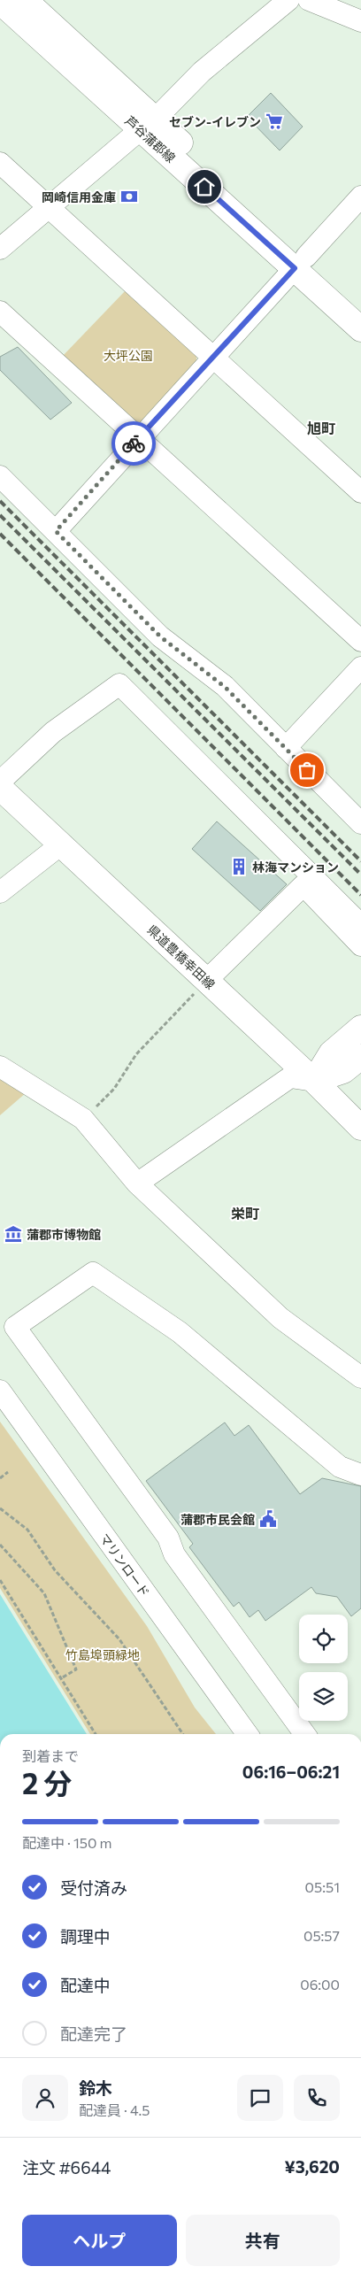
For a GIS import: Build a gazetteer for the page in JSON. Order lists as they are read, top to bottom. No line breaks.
{"streets":{"main road":["芦谷蒲郡線","県道豊橋幸田線"],"street":["マリンロード"]},"districts":["旭町","栄町"],"parks":["大坪公園","竹島埠頭緑地"],"places":{"supermarket":["セブン-イレブン"],"bank":["岡崎信用金庫"],"building":["林海マンション"],"museum":["蒲郡市博物館"],"public building":["蒲郡市民会館"]},"page":{"heading":["2 分","到着まで","06:16–06:21"],"panel":["鈴木","配達員 · 4.5","注文 #6644","¥3,620"],"bar":"配達中 · 150 m","list":[["受付済み","05:51"],["調理中","05:57"],["配達中","06:00"],"配達完了"],"buttons":["ヘルプ","共有"]}}
